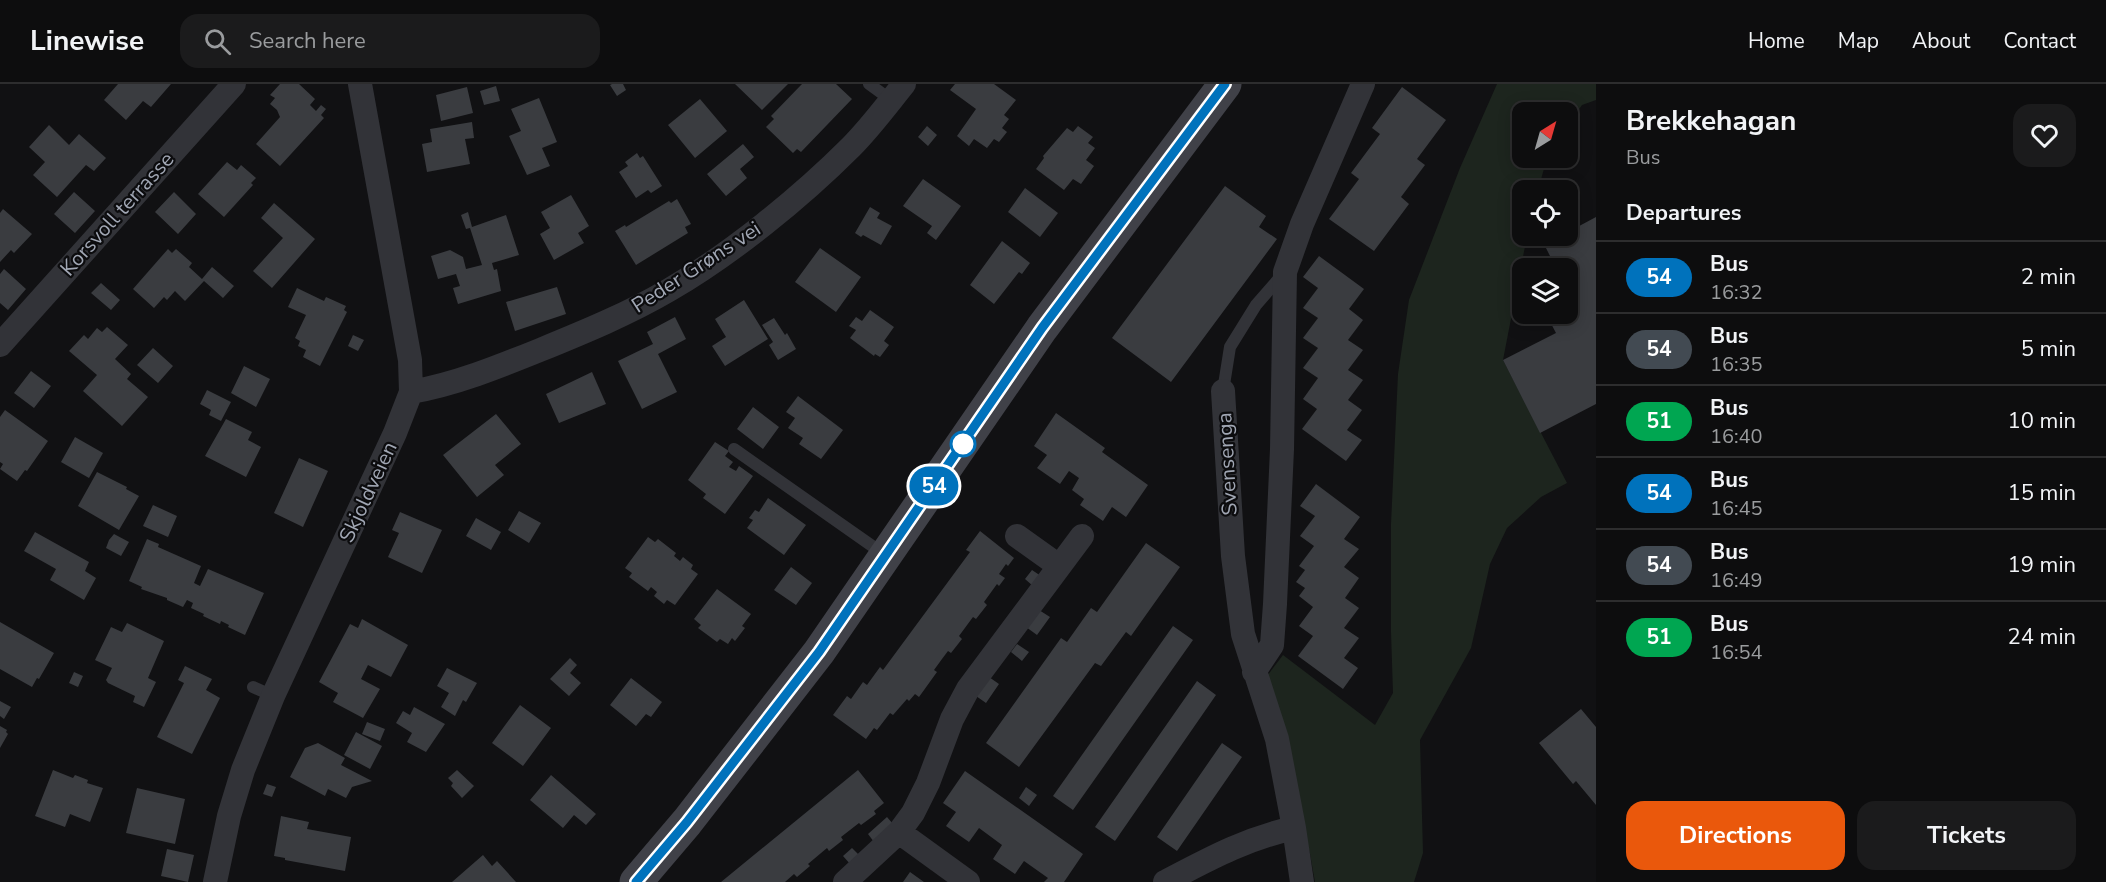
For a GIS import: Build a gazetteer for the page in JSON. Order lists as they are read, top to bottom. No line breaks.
{"streets":{"street":["Korsvoll terrasse","Peder Grøns vei","Svensenga","Skjoldveien"]},"crossings":[["Peder Grøns vei","Skjoldveien"]],"lines":["bus line 54"],"north":"top right","page":{"header":"Linewise","search":"Search here","nav":["Home","Map","About","Contact"],"on_map":"54","heading":[["Brekkehagan","Bus"],"Departures"],"list":[{"mark":"54","name":"Bus","note":"16:32","value":"2 min"},{"mark":"54","name":"Bus","note":"16:35","value":"5 min"},{"mark":"51","name":"Bus","note":"16:40","value":"10 min"},{"mark":"54","name":"Bus","note":"16:45","value":"15 min"},{"mark":"54","name":"Bus","note":"16:49","value":"19 min"},{"mark":"51","name":"Bus","note":"16:54","value":"24 min"}],"buttons":["Directions","Tickets"]}}
